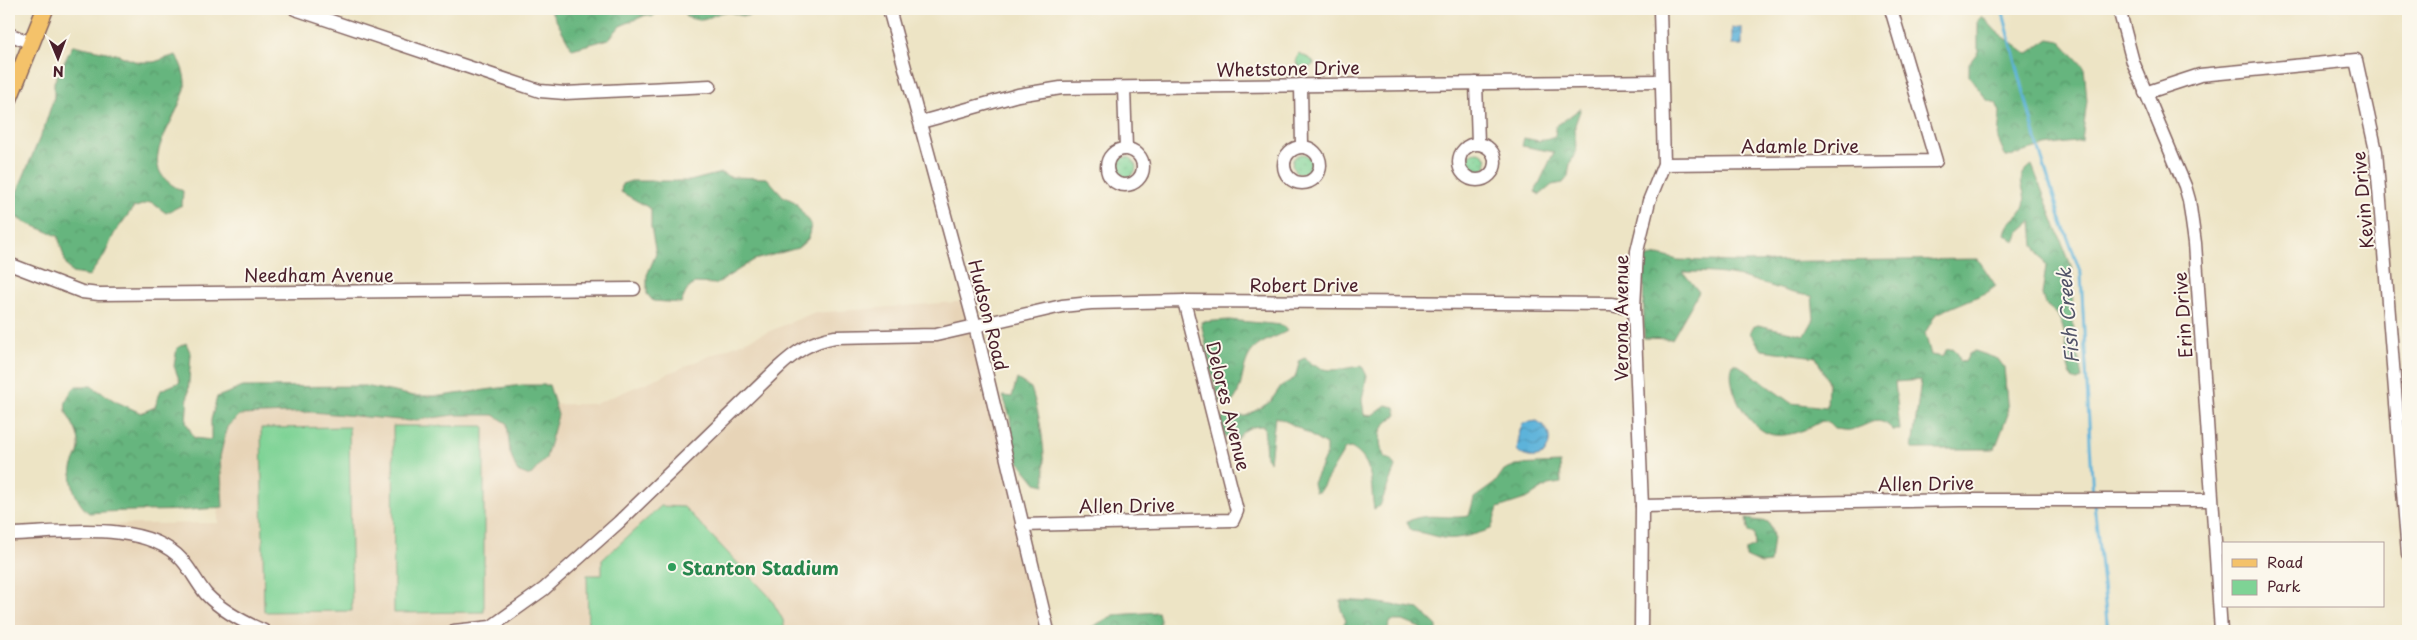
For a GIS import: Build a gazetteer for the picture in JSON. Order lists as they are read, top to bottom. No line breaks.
{"streets":{"street":["Whetstone Drive","Adamle Drive","Kevin Drive","Needham Avenue","Robert Drive","Hudson Road","Erin Drive","Verona Avenue","Delores Avenue","Allen Drive"]},"crossings":[["Whetstone Drive","Hudson Road"],["Whetstone Drive","Verona Avenue"],["Adamle Drive","Verona Avenue"],["Kevin Drive","Erin Drive"],["Robert Drive","Hudson Road"],["Robert Drive","Verona Avenue"],["Robert Drive","Delores Avenue"],["Hudson Road","Allen Drive"],["Erin Drive","Allen Drive"],["Verona Avenue","Allen Drive"],["Delores Avenue","Allen Drive"]],"water":["Fish Creek"],"places":["Stanton Stadium"],"legend":["Road","Park"],"north":"bottom"}
